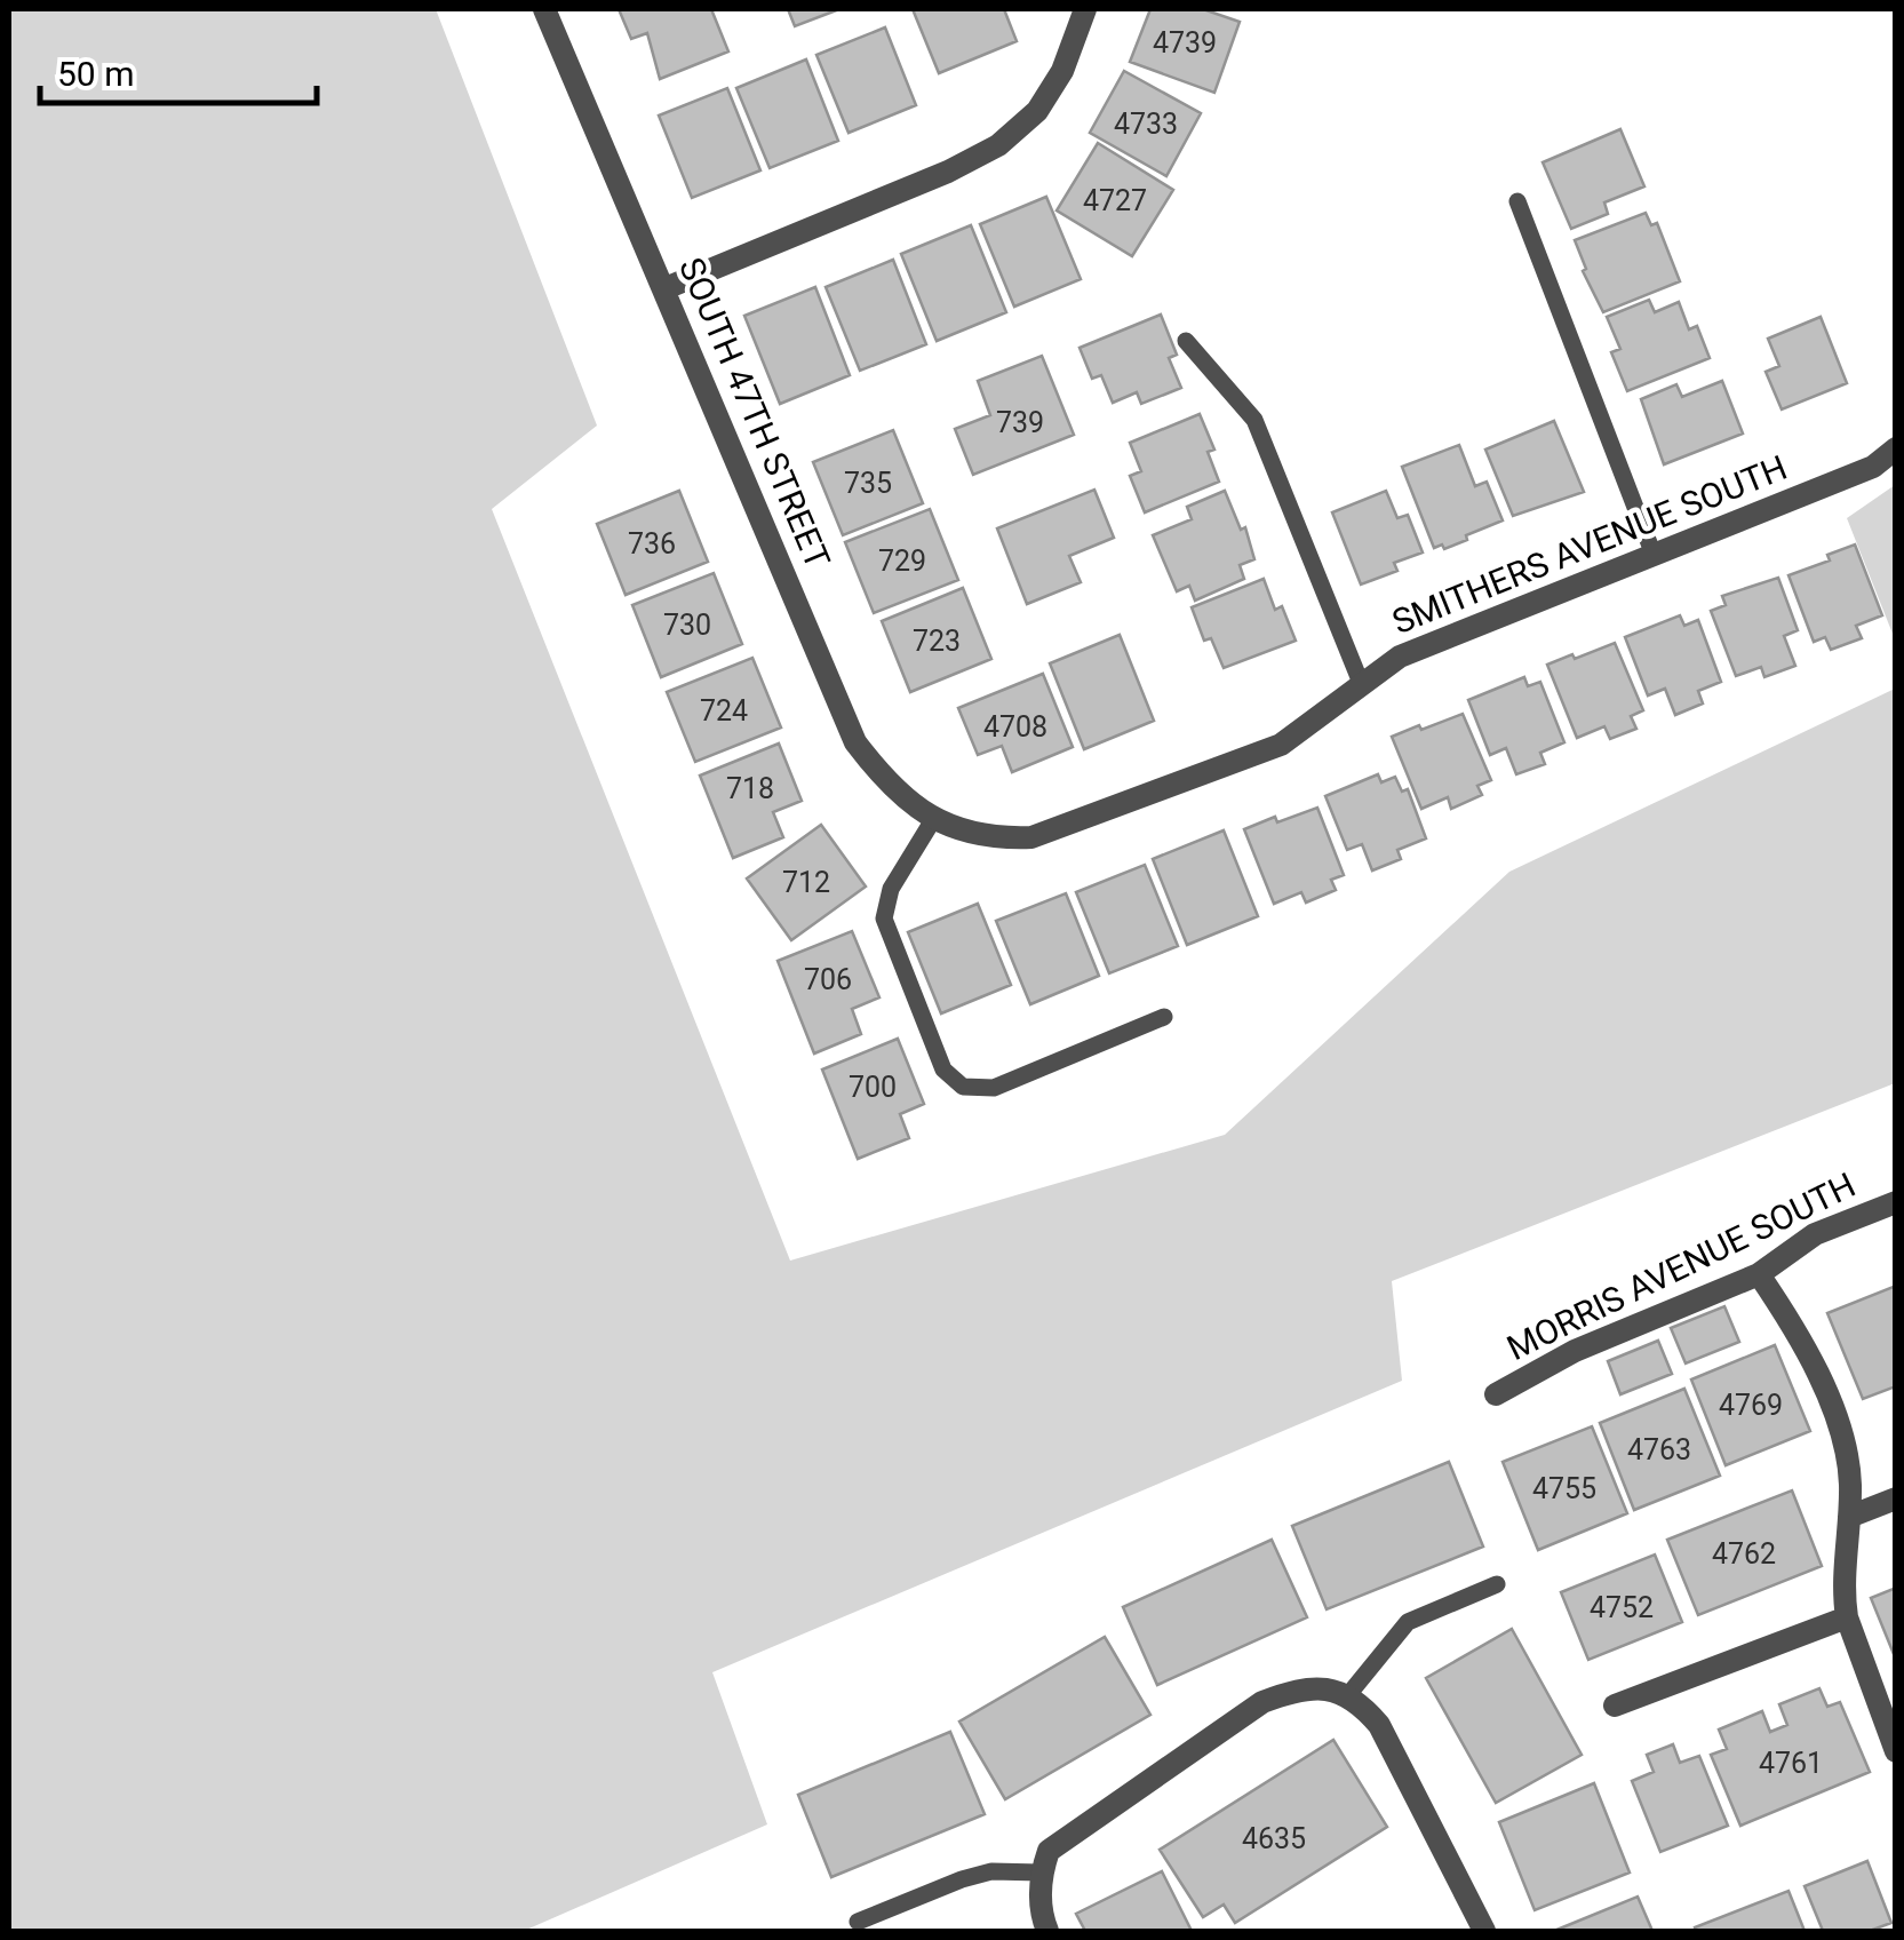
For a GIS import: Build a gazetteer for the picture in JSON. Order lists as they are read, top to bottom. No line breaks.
{"streets":{"street":["SOUTH 47TH STREET","SMITHERS AVENUE SOUTH","MORRIS AVENUE SOUTH"]},"crossings":[["SOUTH 47TH STREET","SMITHERS AVENUE SOUTH"]],"house_numbers":["4739","4733","4727","739","735","736","729","730","723","724","4708","718","712","706","700","4769","4763","4755","4762","4752","4761","4635"],"scale_bar":"50 m"}
